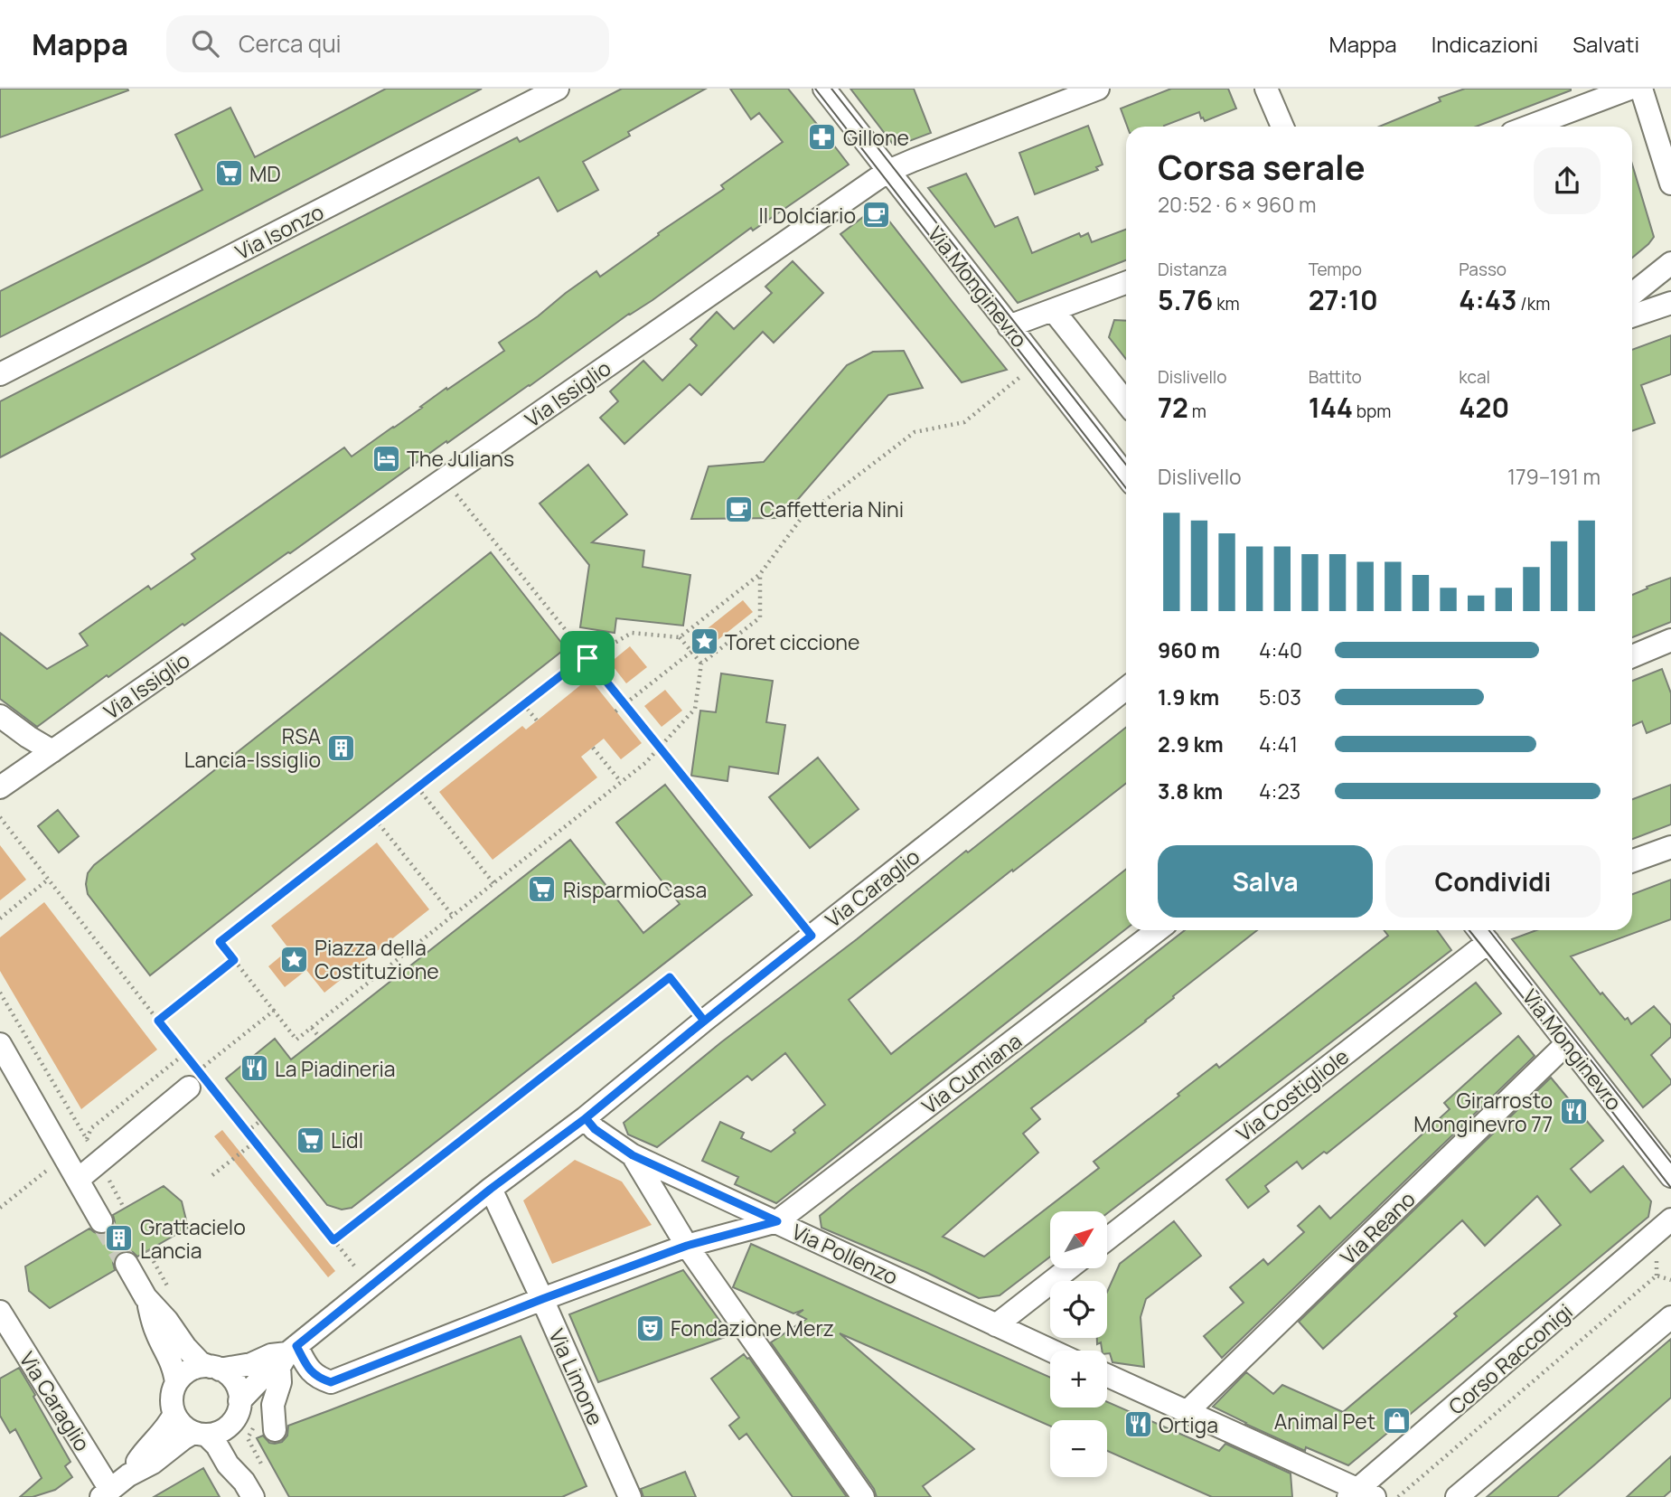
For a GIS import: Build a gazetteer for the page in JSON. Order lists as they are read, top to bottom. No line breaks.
{"streets":{"street":["Via Isonzo","Via Monginevro","Via Issiglio","Via Caraglio","Via Cumiana","Via Costigliole","Via Reano","Via Pollenzo","Corso Racconigi","Via Limone"]},"crossings":[["Via Monginevro","Via Issiglio"],["Via Monginevro","Via Costigliole"],["Via Monginevro","Via Reano"],["Via Caraglio","Via Pollenzo"],["Via Caraglio","Via Limone"],["Via Cumiana","Via Pollenzo"]],"places":{"pharmacy":["Gillone"],"supermarket":["MD","RisparmioCasa","Lidl"],"cafe":["Il Dolciario","Caffetteria Nini"],"hotel":["The Julians"],"place":["Toret ciccione","Piazza della Costituzione"],"building":["RSA Lancia-Issiglio","Grattacielo Lancia"],"restaurant":["La Piadineria","Girarrosto Monginevro 77","Ortiga"],"theatre":["Fondazione Merz"],"shop":["Animal Pet"]},"north":"top right","page":{"header":"Mappa","search":"Cerca qui","nav":["Mappa","Indicazioni","Salvati"],"heading":["Corsa serale","20:52 · 6 × 960 m"],"stats":[["Distanza","5.76 km"],["Tempo","27:10"],["Passo","4:43 /km"],["Dislivello","72 m"],["Battito","144 bpm"],["kcal","420"]],"chart":["Dislivello","179–191 m"],"list":[{"name":"960 m","note":"4:40"},{"name":"1.9 km","note":"5:03"},{"name":"2.9 km","note":"4:41"},{"name":"3.8 km","note":"4:23"}],"buttons":["Salva","Condividi"],"map_buttons":["+","−"]}}
